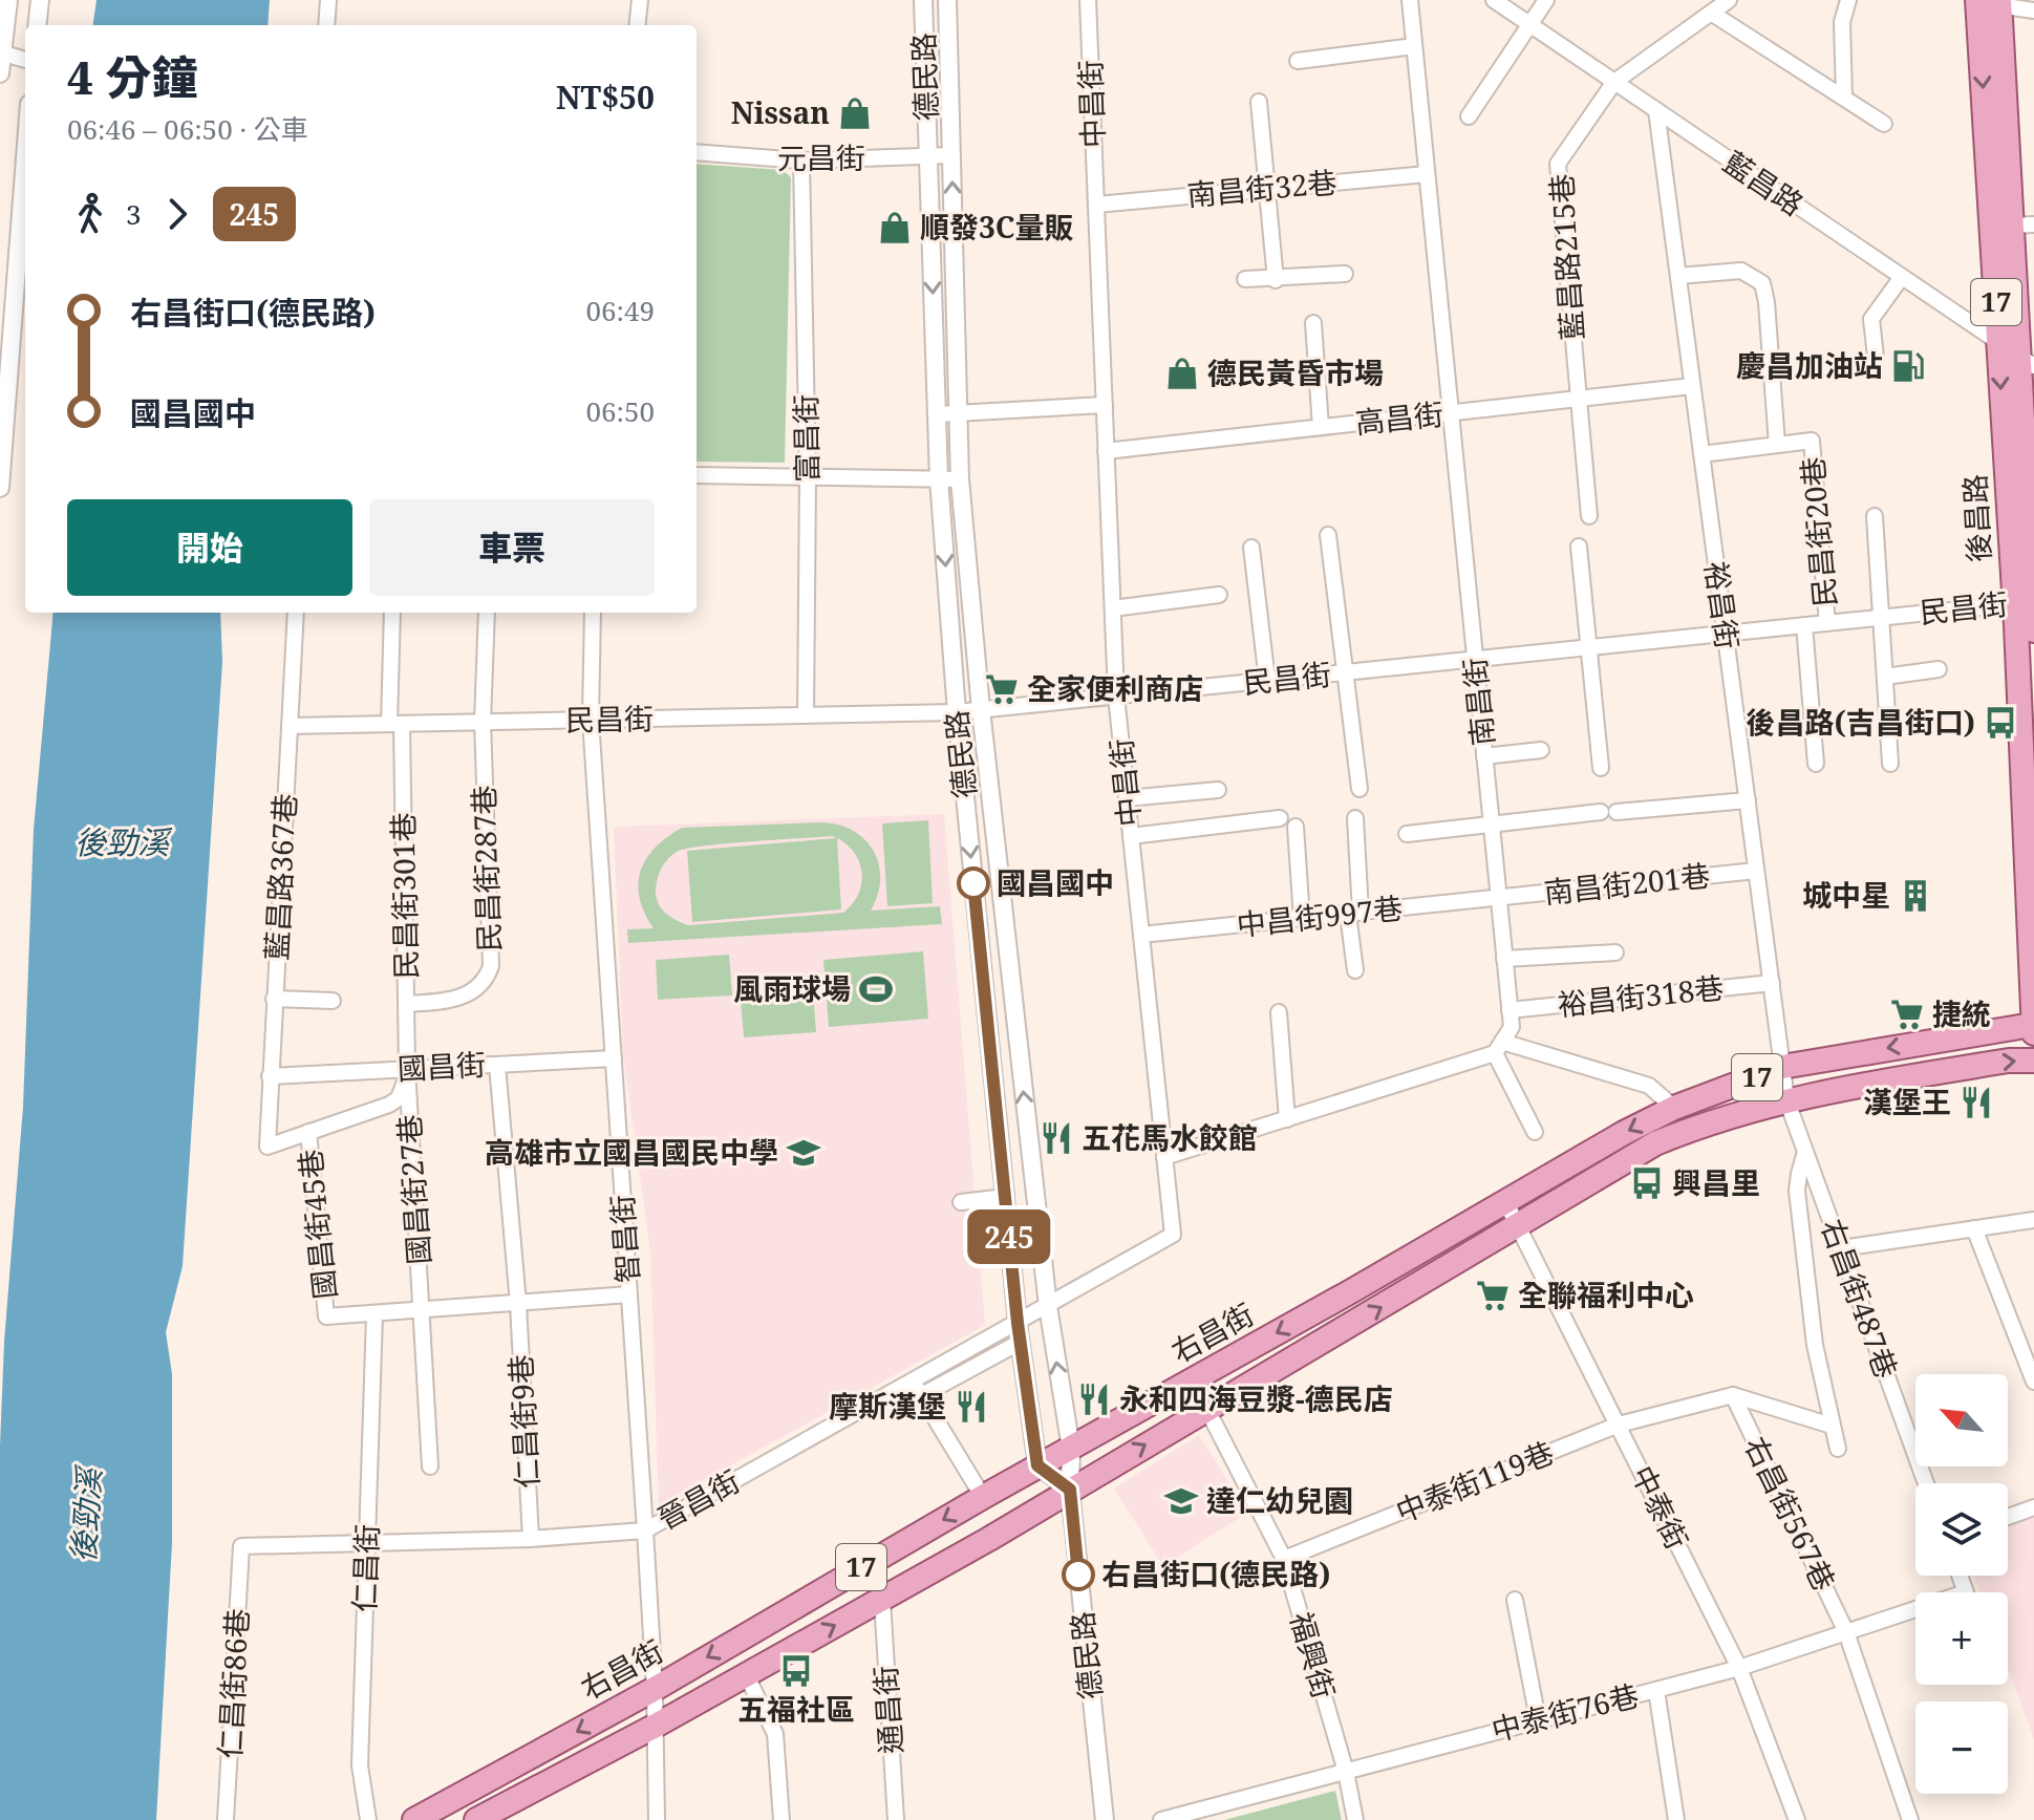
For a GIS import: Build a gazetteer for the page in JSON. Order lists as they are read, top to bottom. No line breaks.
{"streets":{"main road":["17","後昌路","右昌街"],"street":["德民路","中昌街","元昌街","藍昌路","南昌街32巷","藍昌路215巷","高昌街","富昌街","民昌街20巷","裕昌街","民昌街","南昌街","民昌街287巷","藍昌路367巷","南昌街201巷","民昌街301巷","中昌街997巷","裕昌街318巷","國昌街","國昌街27巷","國昌街45巷","智昌街","右昌街487巷","仁昌街9巷","中泰街119巷","晉昌街","中泰街","右昌街567巷","仁昌街","福興街","仁昌街86巷","通昌街","中泰街76巷"]},"crossings":[["德民路","中昌街"],["德民路","元昌街"],["德民路","民昌街"],["德民路","右昌街"],["德民路","晉昌街"],["中昌街","南昌街32巷"],["中昌街","高昌街"],["中昌街","民昌街"],["中昌街","中昌街997巷"],["中昌街","晉昌街"],["元昌街","富昌街"],["藍昌路","藍昌路215巷"],["藍昌路","後昌路"],["藍昌路","裕昌街"],["南昌街32巷","南昌街"],["藍昌路215巷","高昌街"],["高昌街","裕昌街"],["高昌街","南昌街"],["富昌街","民昌街"],["後昌路","民昌街"],["後昌路","右昌街"],["民昌街20巷","民昌街"],["裕昌街","民昌街"],["裕昌街","南昌街201巷"],["裕昌街","裕昌街318巷"],["裕昌街","右昌街487巷"],["裕昌街","右昌街"],["民昌街","南昌街"],["民昌街","民昌街287巷"],["民昌街","藍昌路367巷"],["民昌街","民昌街301巷"],["民昌街","智昌街"],["南昌街","南昌街201巷"],["南昌街","中昌街997巷"],["南昌街","裕昌街318巷"],["民昌街287巷","民昌街301巷"],["藍昌路367巷","國昌街"],["藍昌路367巷","國昌街45巷"],["南昌街201巷","中昌街997巷"],["民昌街301巷","國昌街"],["民昌街301巷","國昌街27巷"],["國昌街","國昌街27巷"],["國昌街","智昌街"],["國昌街","仁昌街9巷"],["國昌街45巷","仁昌街"],["智昌街","右昌街"],["智昌街","晉昌街"],["右昌街487巷","右昌街"],["右昌街","中泰街"],["右昌街","福興街"],["右昌街","通昌街"],["仁昌街9巷","晉昌街"],["中泰街119巷","中泰街"],["中泰街119巷","右昌街567巷"],["中泰街119巷","福興街"],["晉昌街","仁昌街"],["晉昌街","仁昌街86巷"],["中泰街","中泰街76巷"],["右昌街567巷","中泰街76巷"],["福興街","中泰街76巷"]],"water":["後勁溪"],"places":{"shop":["Nissan","順發3C量販","德民黃昏市場"],"fuel station":["慶昌加油站"],"supermarket":["全家便利商店","捷統","全聯福利中心"],"bus stop":["後昌路(吉昌街口)","興昌里","五福社區"],"other":["國昌國中","右昌街口(德民路)"],"building":["城中星"],"sports":["風雨球場"],"restaurant":["漢堡王","五花馬水餃館","永和四海豆漿-德民店","摩斯漢堡"],"school or university":["高雄市立國昌國民中學","達仁幼兒園"]},"lines":["bus line 245"],"north":"top left","page":{"on_map":"245","heading":["4 分鐘","06:46 – 06:50 · 公車","NT$50"],"legs":["3","245"],"list":[{"name":"右昌街口(德民路)","value":"06:49"},{"name":"國昌國中","value":"06:50"}],"buttons":["開始","車票"],"map_buttons":["+","−"]}}
